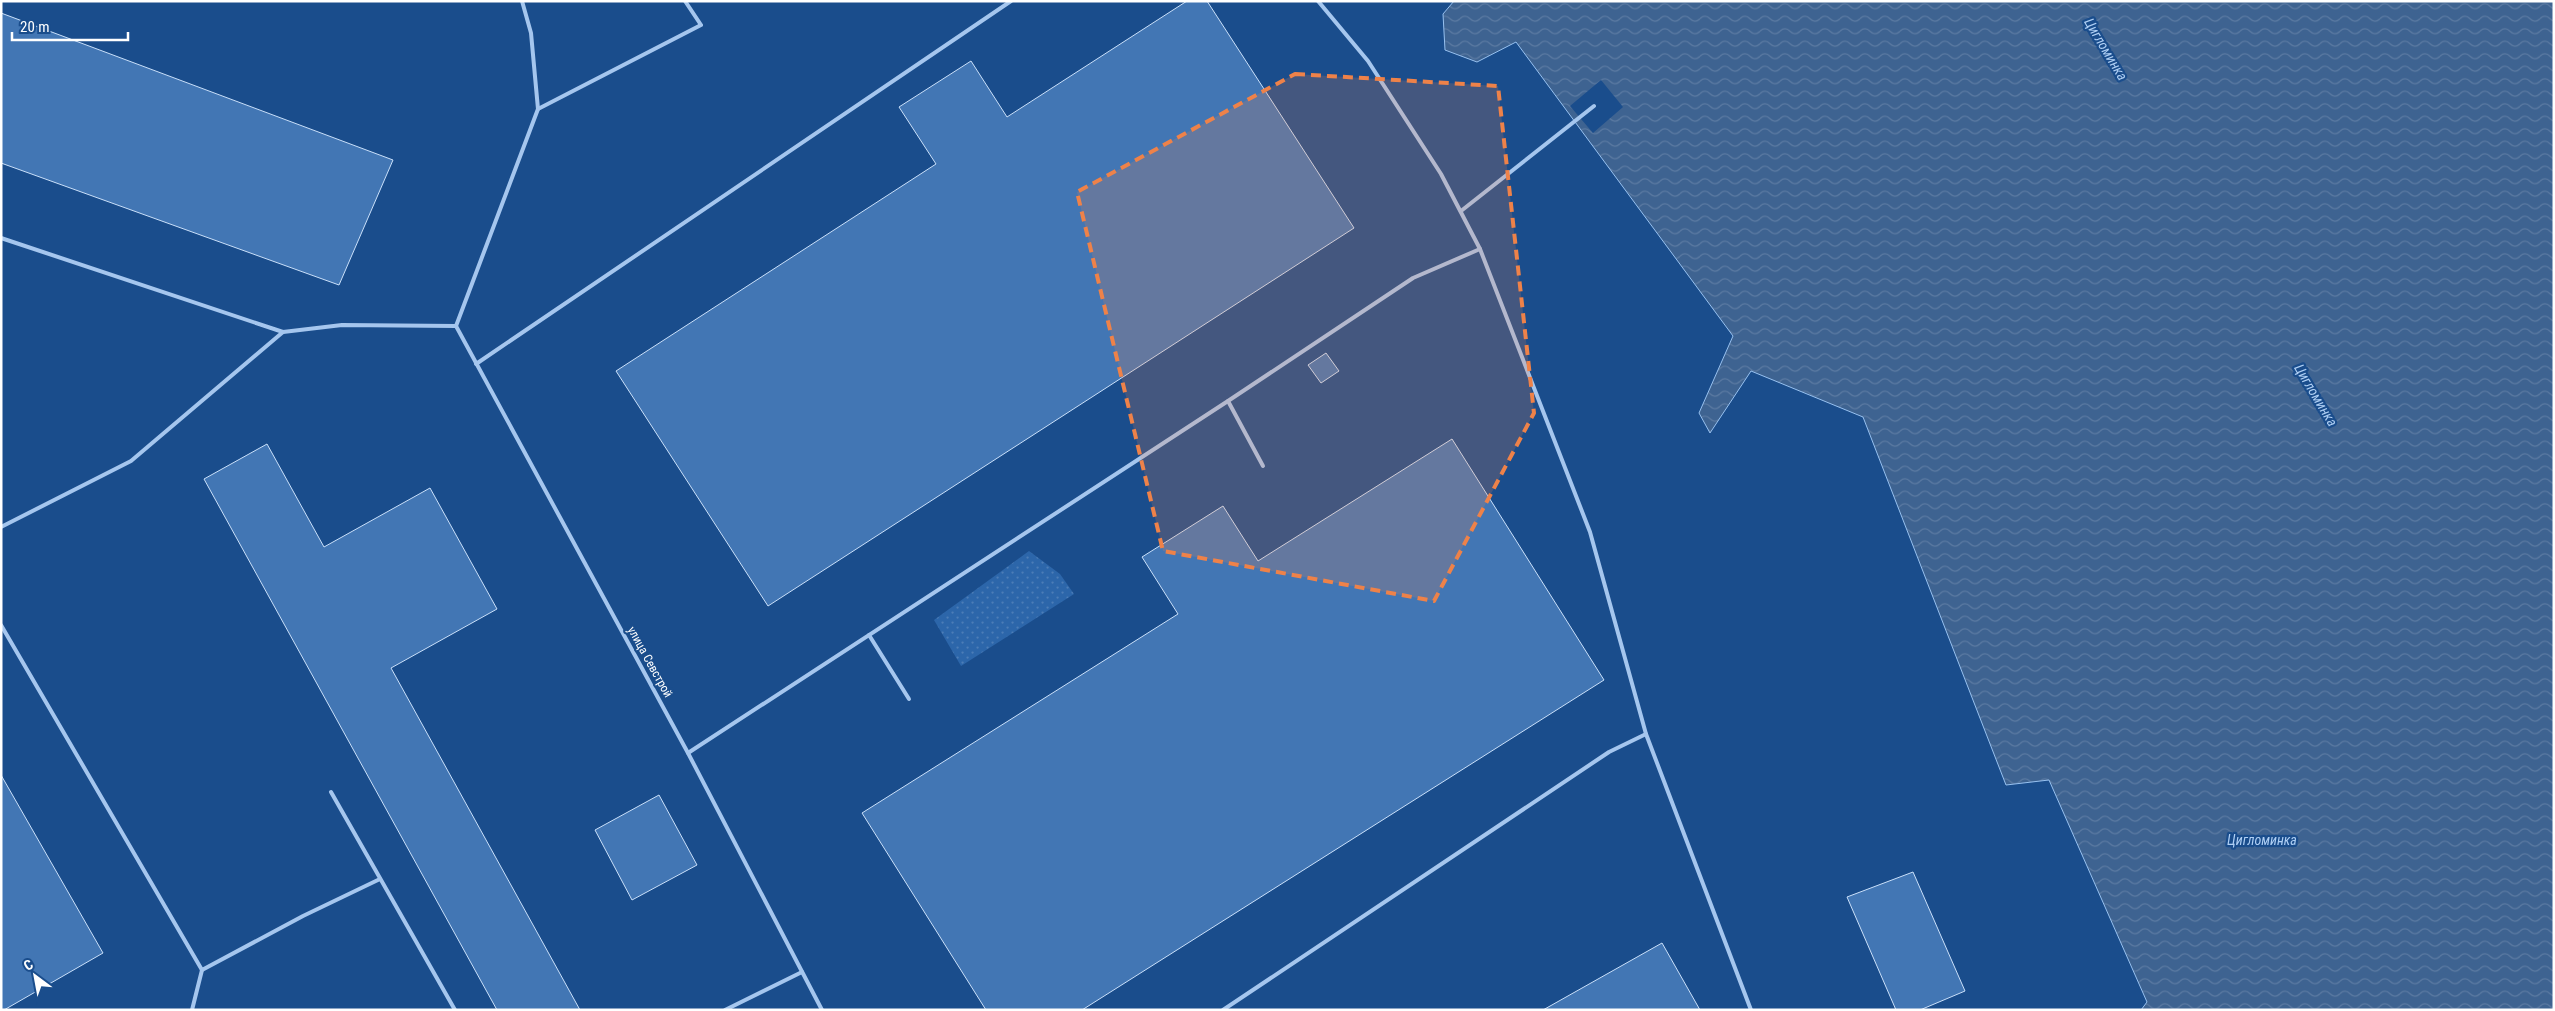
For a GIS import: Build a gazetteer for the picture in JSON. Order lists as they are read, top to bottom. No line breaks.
{"streets":{"lane":["улица Севстрой"]},"water":["Цигломинка"],"scale_bar":"20 m","north":"top left"}
